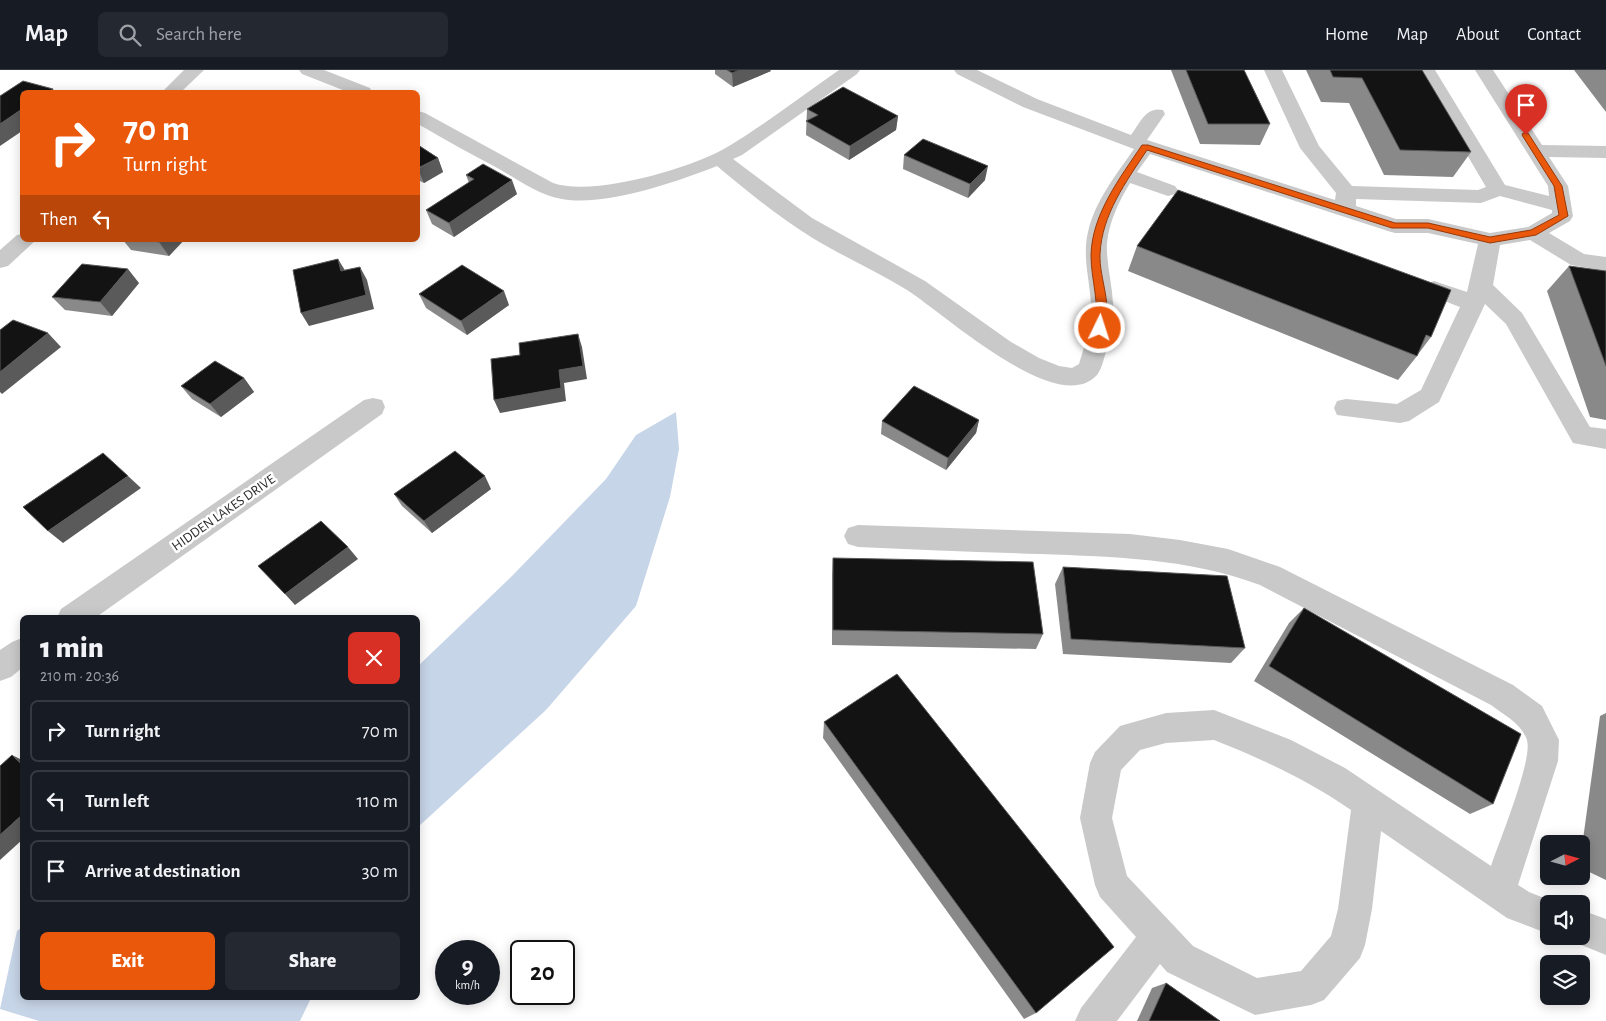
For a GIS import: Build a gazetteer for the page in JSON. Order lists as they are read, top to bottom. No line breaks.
{"streets":{"street":["HIDDEN LAKES DRIVE"]},"north":"right","page":{"header":"Map","search":"Search here","nav":["Home","Map","About","Contact"],"turn":["70 m","Turn right"],"then":"Then","heading":["1 min","210 m · 20:36"],"list":[{"name":"Turn right","value":"70 m"},{"name":"Turn left","value":"110 m"},{"name":"Arrive at destination","value":"30 m"}],"buttons":["Exit","Share"],"speed":"9 km/h","limit":"20"}}
